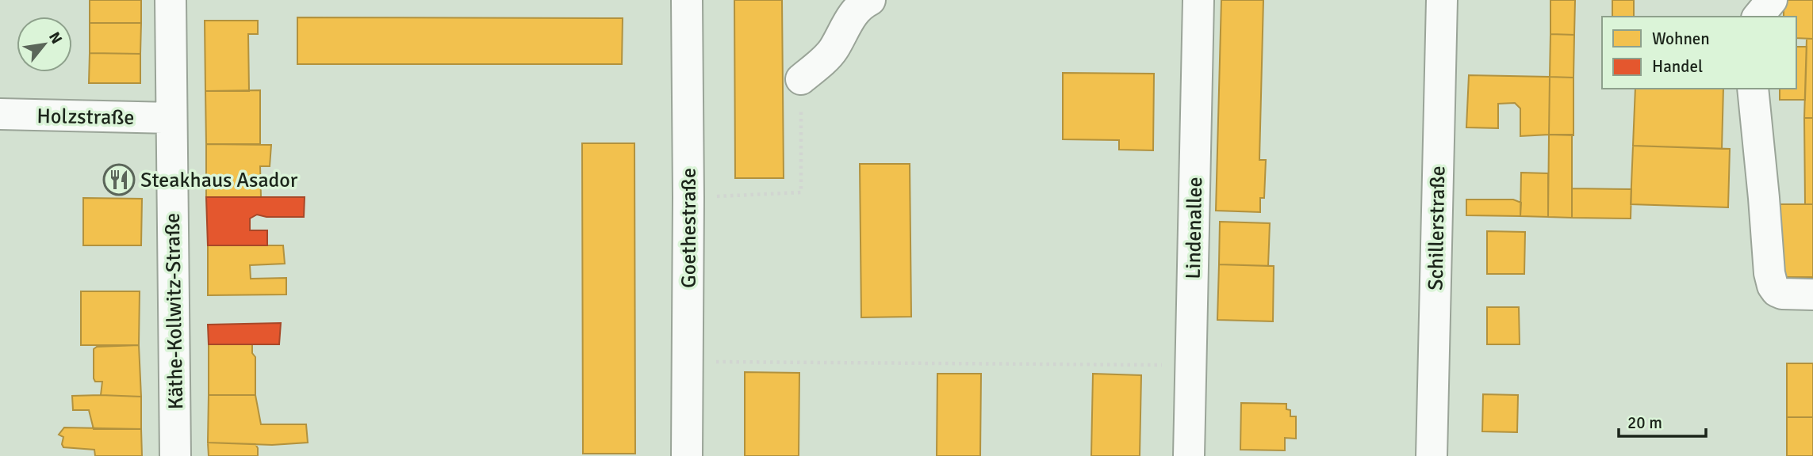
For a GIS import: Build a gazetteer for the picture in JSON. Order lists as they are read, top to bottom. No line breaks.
{"streets":{"street":["Holzstraße","Goethestraße","Lindenallee","Schillerstraße","Käthe-Kollwitz-Straße"]},"crossings":[["Holzstraße","Käthe-Kollwitz-Straße"]],"places":{"restaurant":["Steakhaus Asador"]},"legend":["Wohnen","Handel"],"scale_bar":"20 m","north":"top right"}
